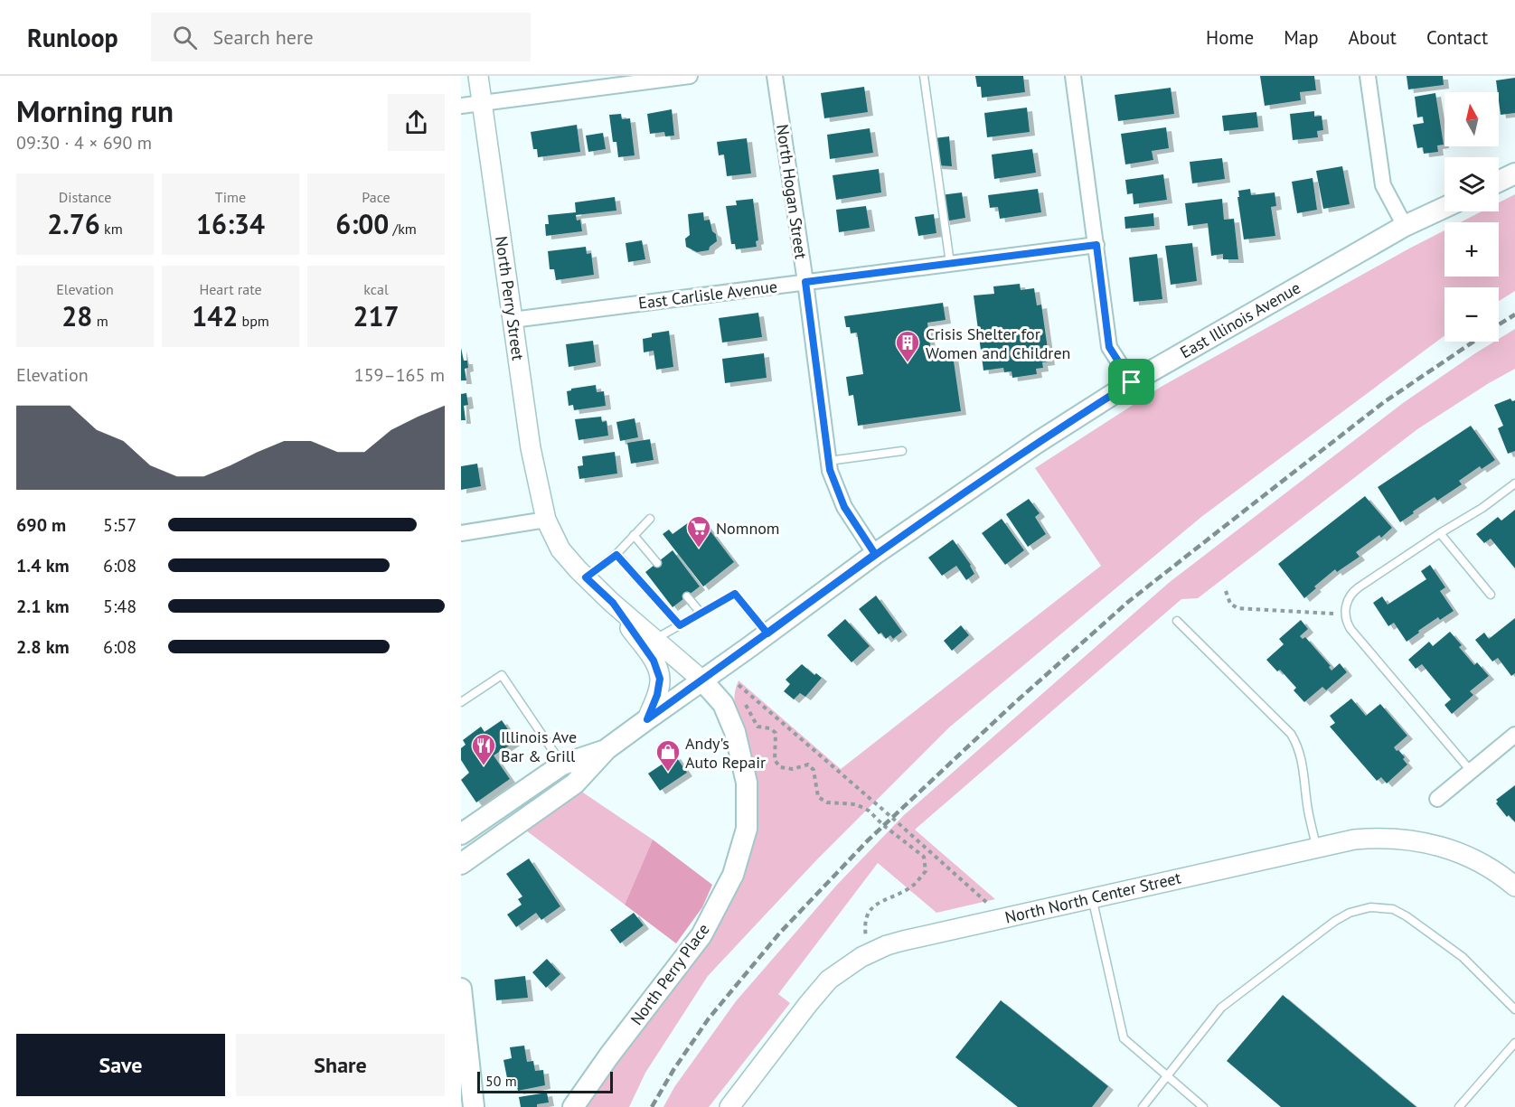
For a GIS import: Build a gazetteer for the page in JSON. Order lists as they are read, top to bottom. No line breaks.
{"streets":{"main road":["East Illinois Avenue","North Perry Place"],"street":["North Hogan Street","East Carlisle Avenue","North Perry Street","North North Center Street"]},"crossings":[["North Hogan Street","East Carlisle Avenue"],["North Hogan Street","East Illinois Avenue"],["East Carlisle Avenue","North Perry Street"],["East Illinois Avenue","North Perry Place"]],"places":{"building":["Crisis Shelter for Women and Children"],"supermarket":["Nomnom"],"restaurant":["Illinois Ave Bar & Grill"],"shop":["Andy's Auto Repair"]},"scale_bar":"50 m","north":"top","page":{"header":"Runloop","search":"Search here","nav":["Home","Map","About","Contact"],"heading":["Morning run","09:30 · 4 × 690 m"],"map_buttons":["+","−"],"stats":[["Distance","2.76 km"],["Time","16:34"],["Pace","6:00 /km"],["Elevation","28 m"],["Heart rate","142 bpm"],["kcal","217"]],"chart":["Elevation","159–165 m"],"list":[{"name":"690 m","note":"5:57"},{"name":"1.4 km","note":"6:08"},{"name":"2.1 km","note":"5:48"},{"name":"2.8 km","note":"6:08"}],"buttons":["Save","Share"],"scale":"50 m"}}
